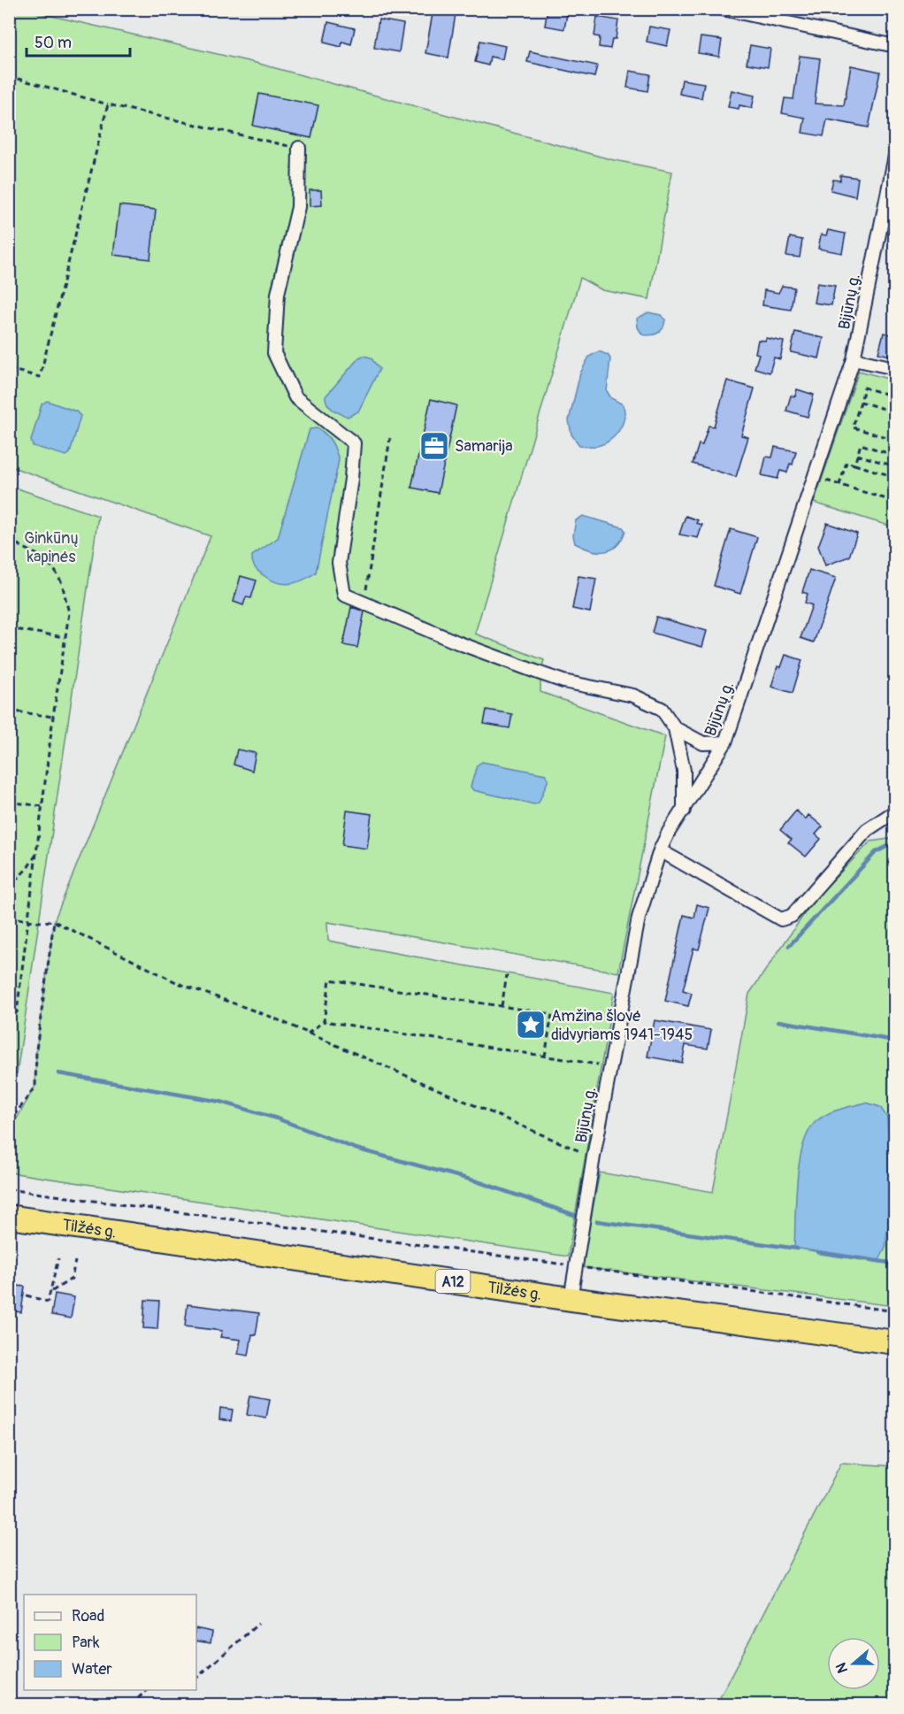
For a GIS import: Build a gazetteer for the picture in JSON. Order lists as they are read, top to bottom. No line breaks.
{"streets":{"highway":["Tilžės g.","A12"],"street":["Bijūnų g."]},"crossings":[["Bijūnų g.","Tilžės g."]],"parks":["Ginkūnų kapinės"],"places":{"office":["Samarija"],"place":["Amžina šlovė didvyriams 1941-1945"]},"legend":["Road","Park","Water"],"scale_bar":"50 m","north":"left"}
